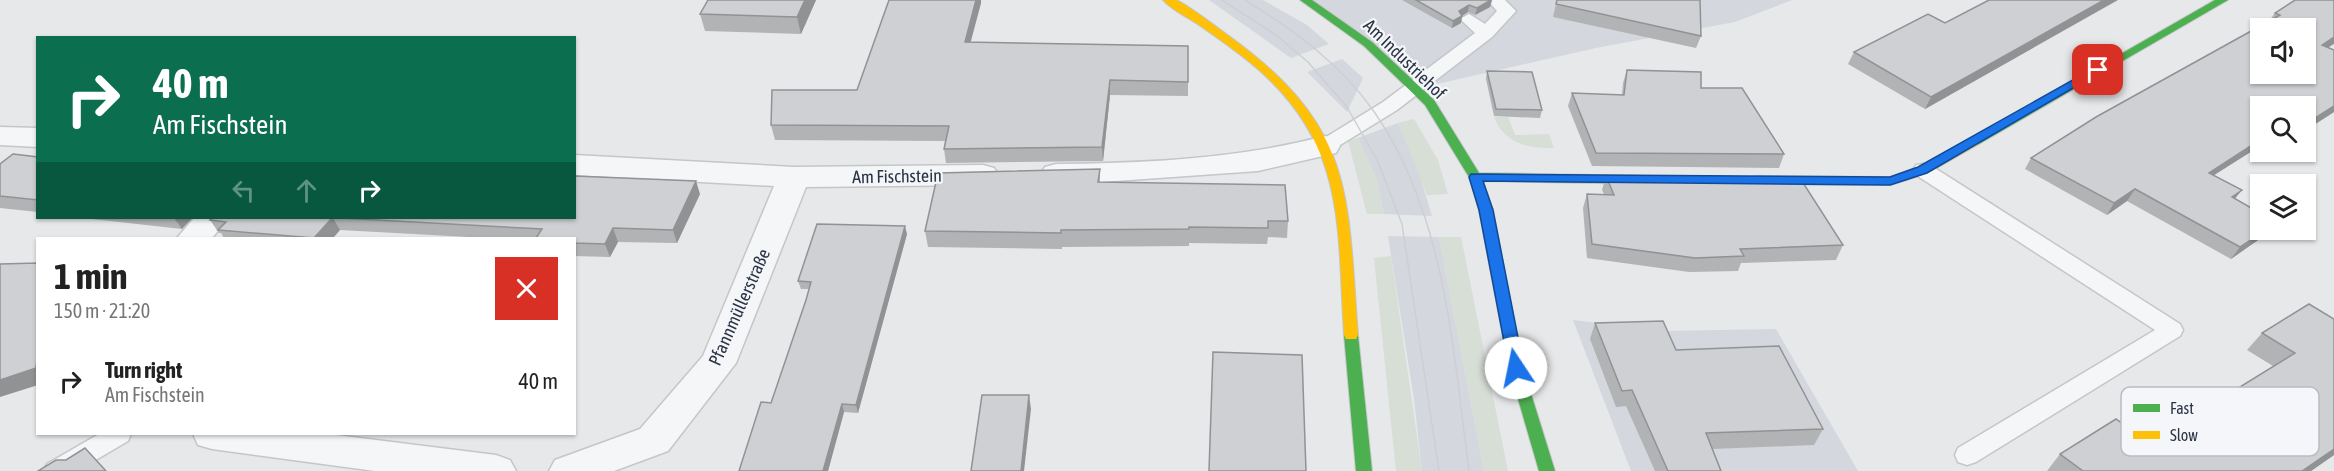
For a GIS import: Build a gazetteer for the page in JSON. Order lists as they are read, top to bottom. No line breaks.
{"streets":{"main road":["Am Industriehof"],"street":["Am Fischstein","Pfannmüllerstraße"]},"crossings":[["Am Fischstein","Pfannmüllerstraße"]],"legend":["Fast","Slow"],"page":{"turn":["40 m","Am Fischstein"],"heading":["1 min","150 m · 21:20"],"list":[{"name":"Turn right","note":"Am Fischstein","value":"40 m"}]}}
